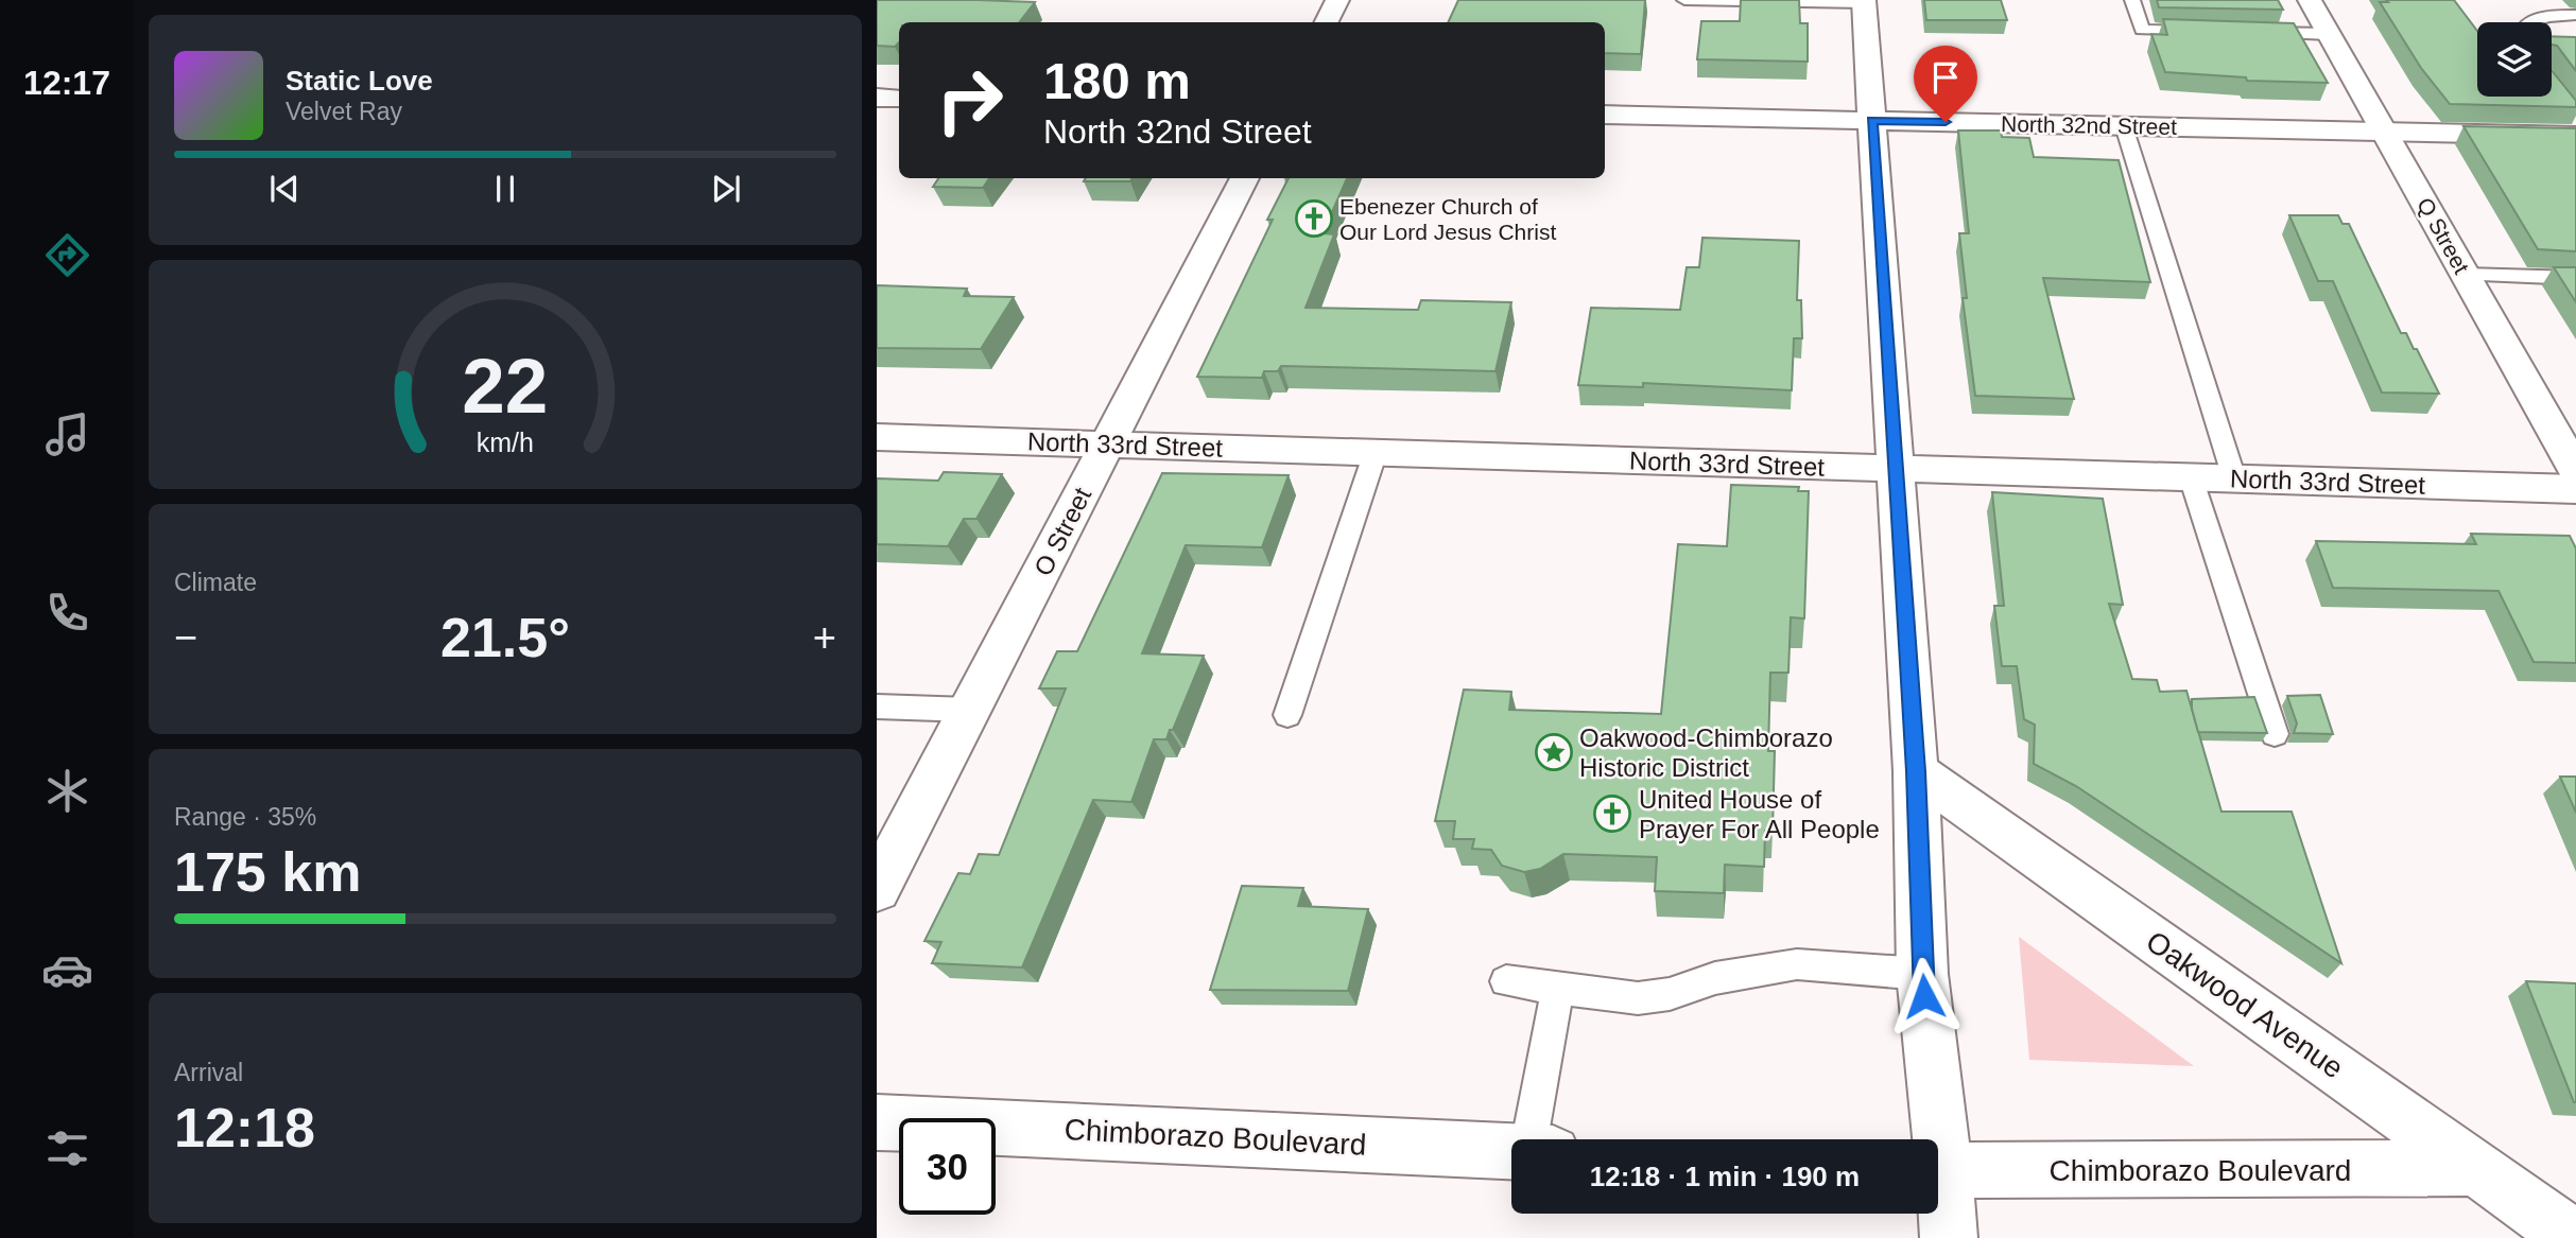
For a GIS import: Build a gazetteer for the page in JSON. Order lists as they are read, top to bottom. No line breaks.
{"streets":{"street":["North 32nd Street","Q Street","North 33rd Street","O Street","Oakwood Avenue","Chimborazo Boulevard"]},"crossings":[["North 32nd Street","Q Street"],["North 33rd Street","O Street"],["Oakwood Avenue","Chimborazo Boulevard"]],"places":{"church":["Ebenezer Church of Our Lord Jesus Christ","United House of Prayer For All People"],"place":["Oakwood-Chimborazo Historic District"]},"page":{"tabs":"12:17","turn":["180 m","North 32nd Street"],"song":["Static Love","Velvet Ray"],"tile":["Climate",["Range · 35%","175 km"],["Arrival","12:18"]],"heat":["−","21.5°","+"],"limit":"30","trip":"12:18 · 1 min · 190 m","gauge":["22","km/h"]}}
